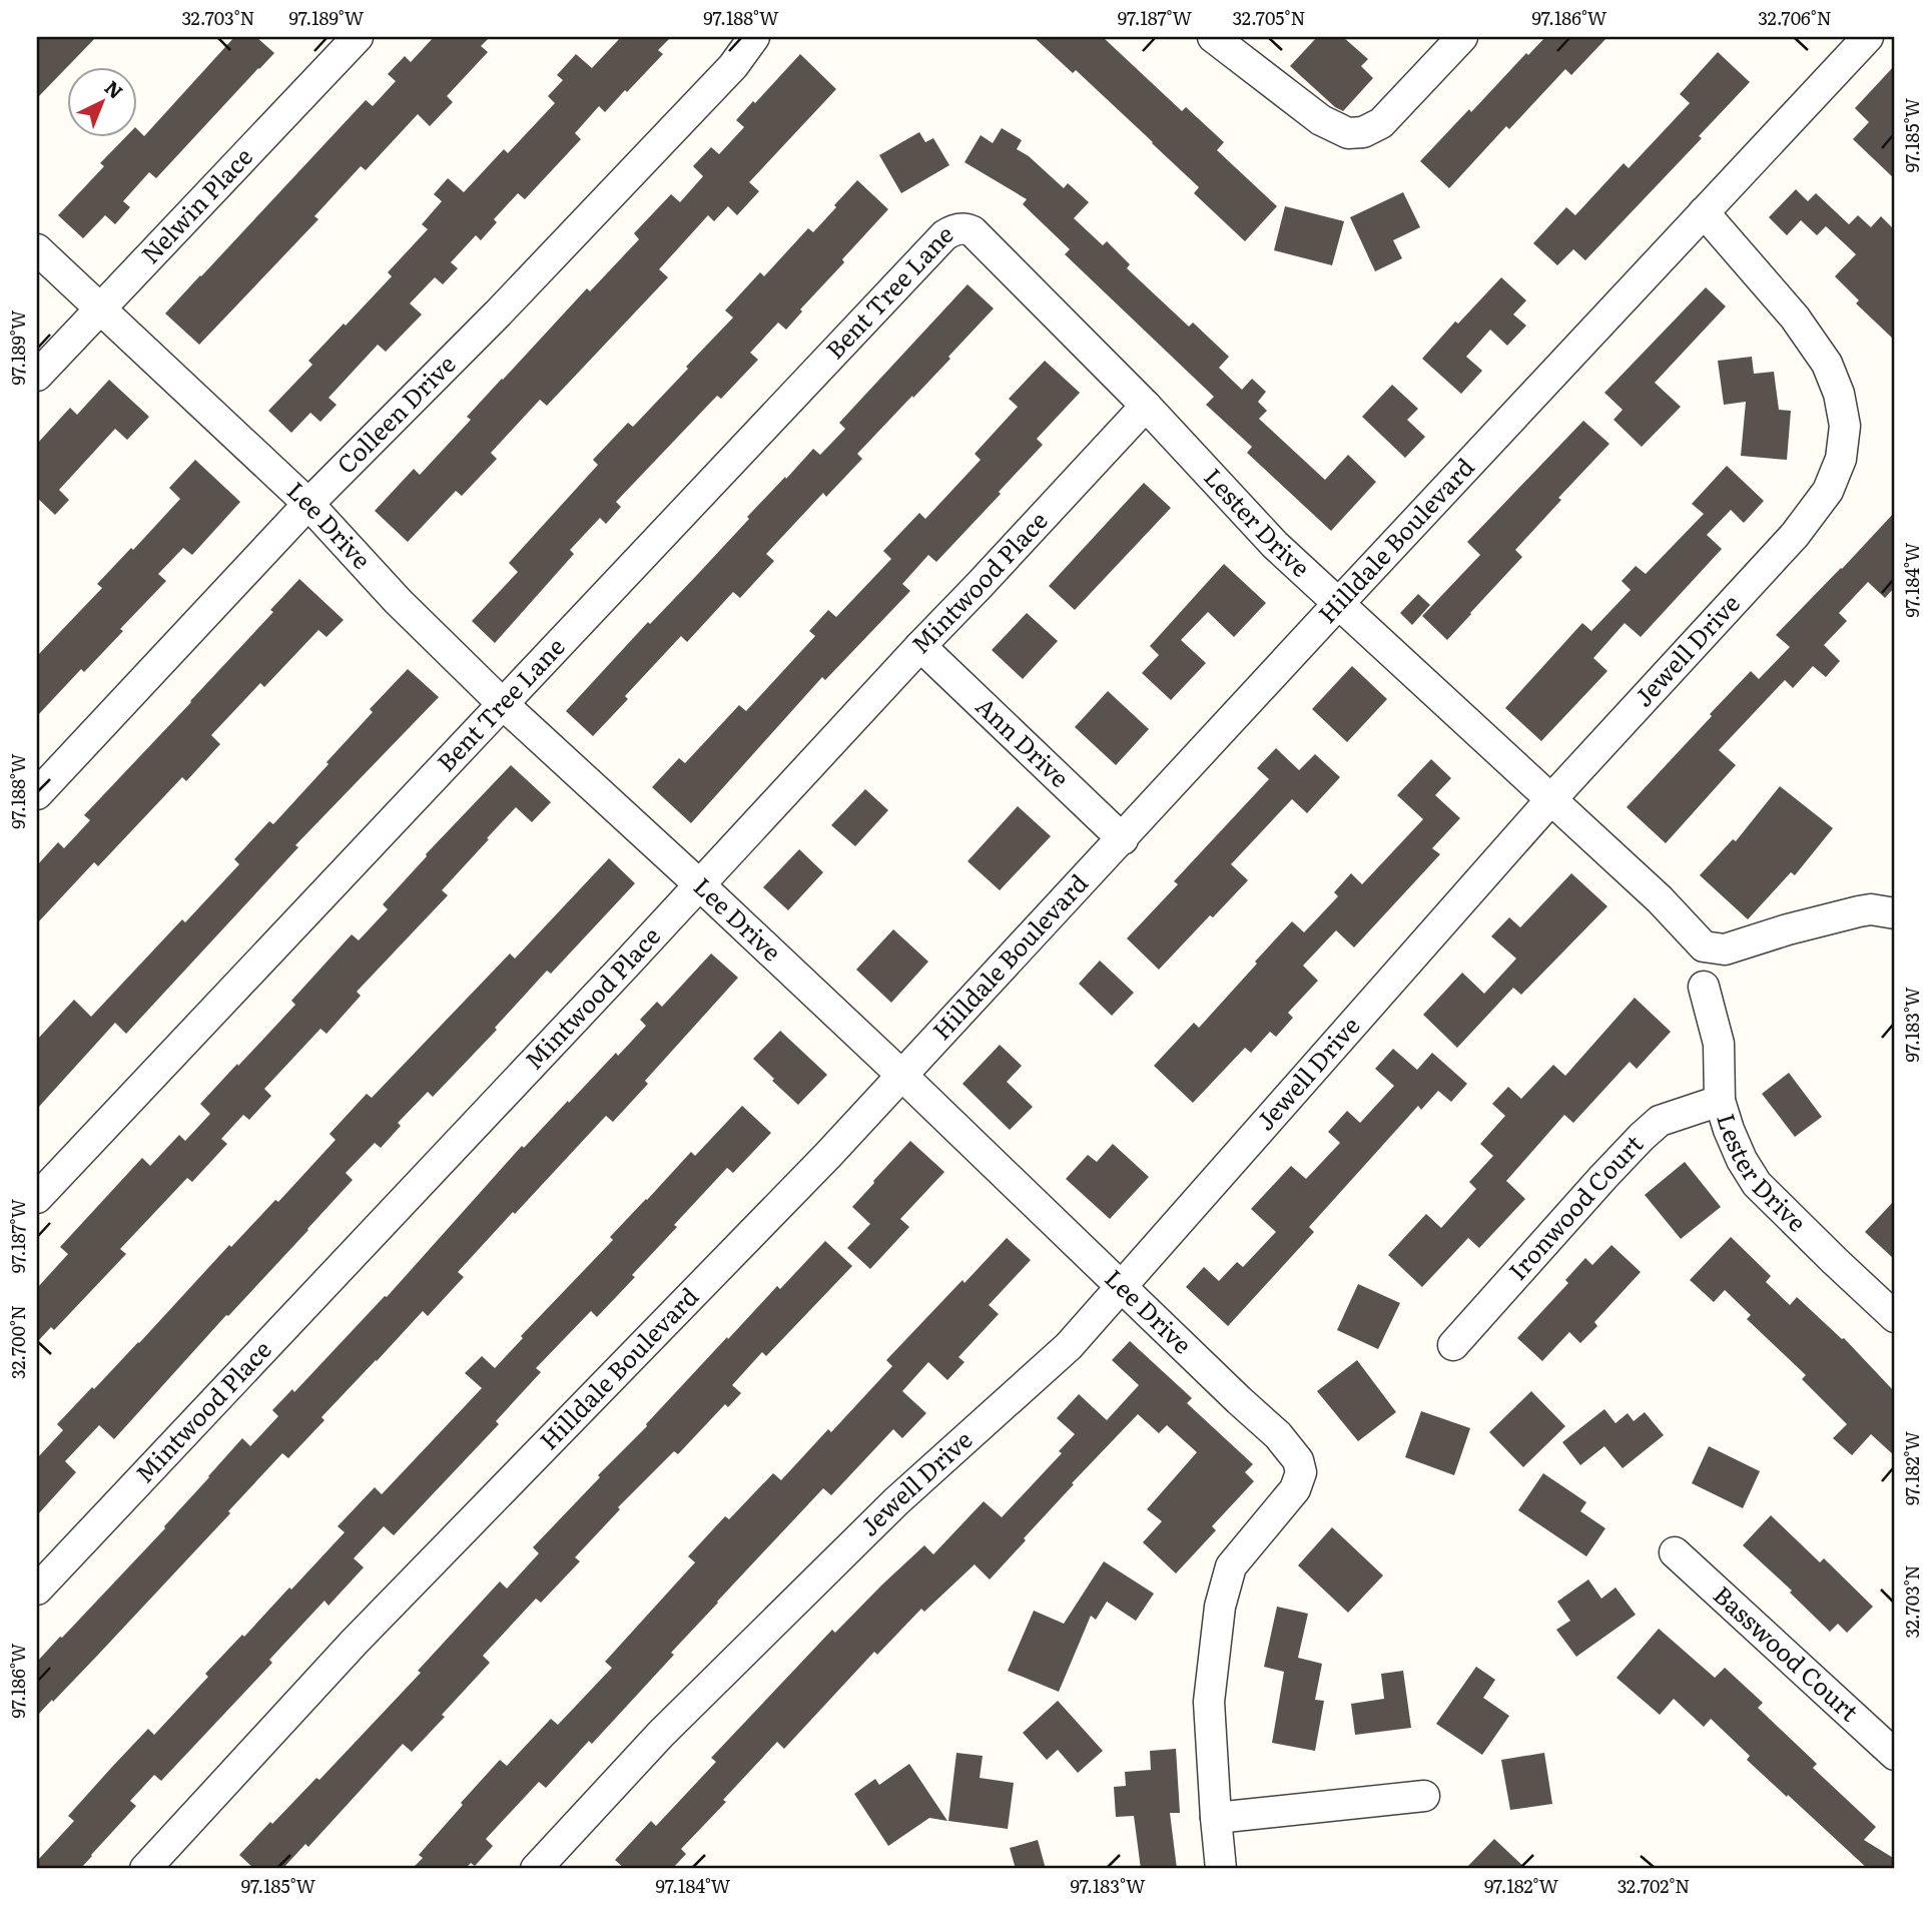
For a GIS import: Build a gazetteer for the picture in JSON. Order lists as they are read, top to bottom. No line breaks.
{"streets":{"street":["Nelwin Place","Bent Tree Lane","Colleen Drive","Lester Drive","Lee Drive","Hilldale Boulevard","Mintwood Place","Jewell Drive","Ann Drive","Ironwood Court","Basswood Court"]},"crossings":[["Nelwin Place","Lee Drive"],["Bent Tree Lane","Lester Drive"],["Bent Tree Lane","Lee Drive"],["Colleen Drive","Lee Drive"],["Lester Drive","Hilldale Boulevard"],["Lester Drive","Mintwood Place"],["Lester Drive","Jewell Drive"],["Lester Drive","Ironwood Court"],["Lee Drive","Hilldale Boulevard"],["Lee Drive","Mintwood Place"],["Lee Drive","Jewell Drive"],["Hilldale Boulevard","Jewell Drive"],["Hilldale Boulevard","Ann Drive"],["Mintwood Place","Ann Drive"]],"north":"top right","coordinates":["32.703°N","97.189°W","97.188°W","97.187°W","32.705°N","97.186°W","32.706°N","97.185°W","97.184°W","97.183°W","32.700°N","97.182°W","32.702°N"]}
